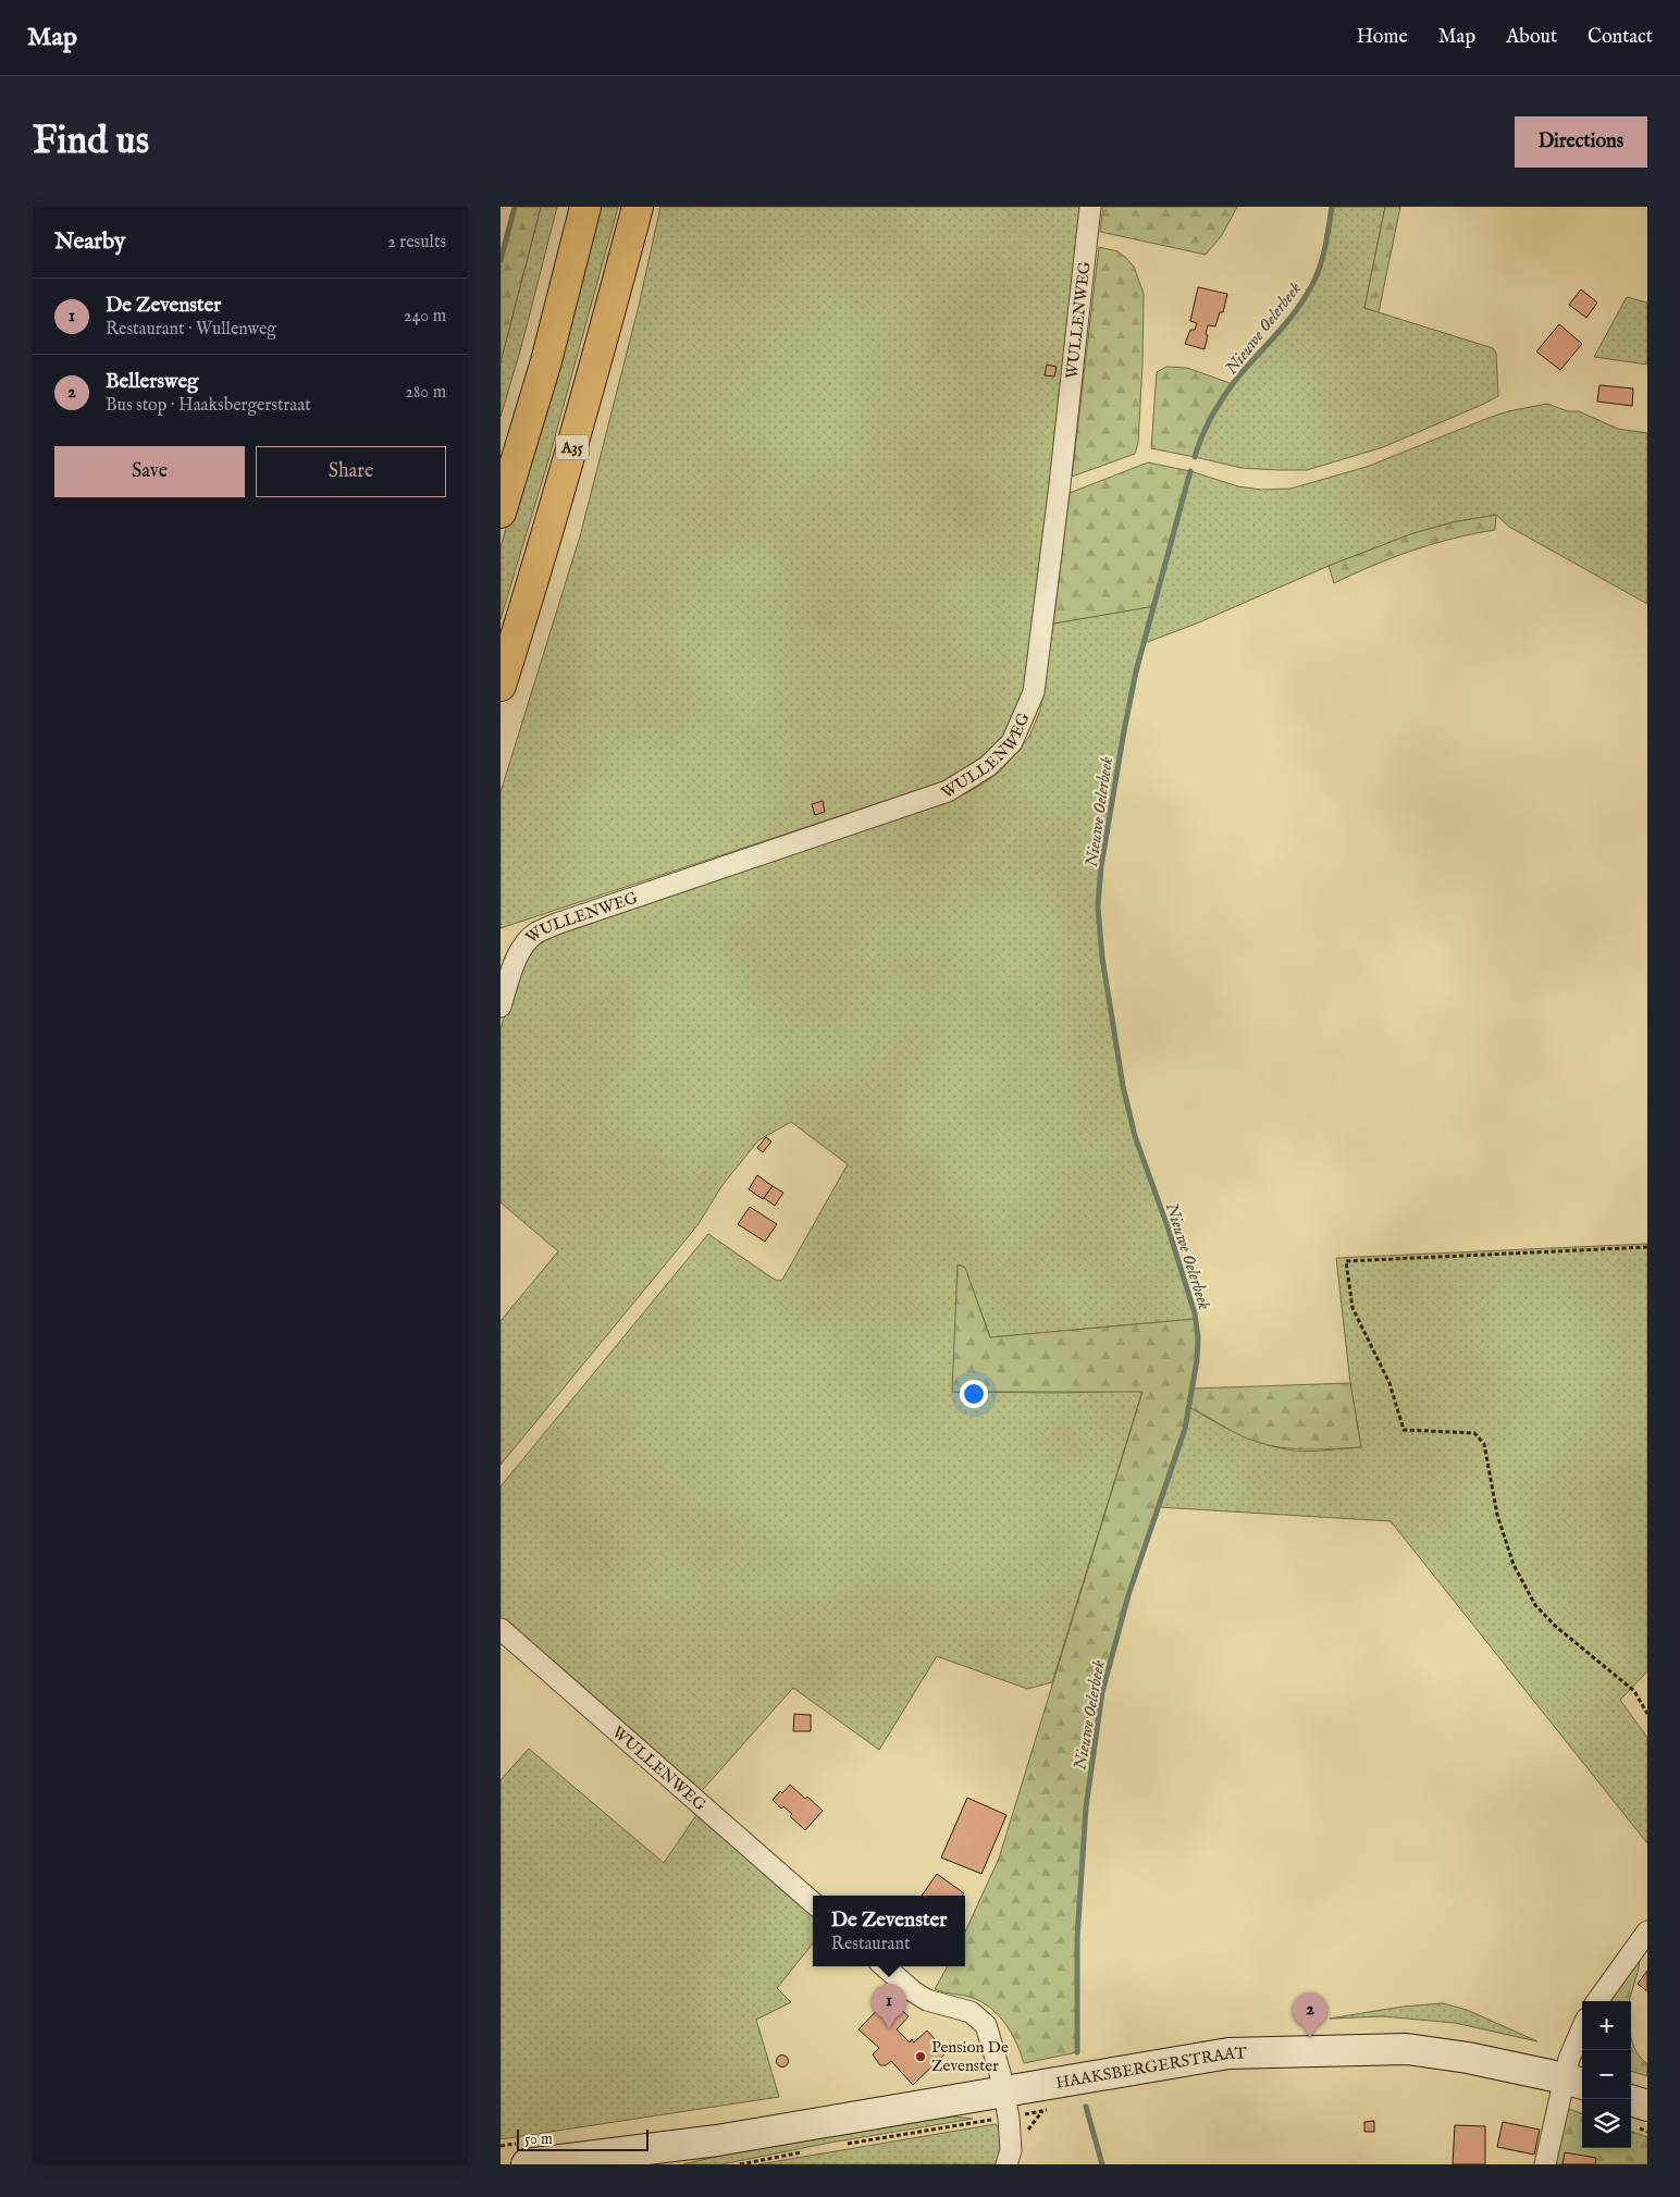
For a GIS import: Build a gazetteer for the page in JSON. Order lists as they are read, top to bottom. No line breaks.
{"streets":{"highway":["A35"],"main road":["HAAKSBERGERSTRAAT"],"street":["WULLENWEG"]},"water":["Nieuwe Oelerbeek"],"places":["Pension De Zevenster"],"scale_bar":"50 m","page":{"header":"Map","nav":["Home","Map","About","Contact"],"buttons":["Directions",["Save","Share"]],"title":"Find us","heading":["Nearby","2 results"],"list":[{"mark":"1","name":"De Zevenster","note":"Restaurant · Wullenweg","value":"240 m"},{"mark":"2","name":"Bellersweg","note":"Bus stop · Haaksbergerstraat","value":"280 m"}],"popup":["De Zevenster","Restaurant"],"pins":["1","2"],"map_buttons":["+","−"],"scale":"50 m"}}
